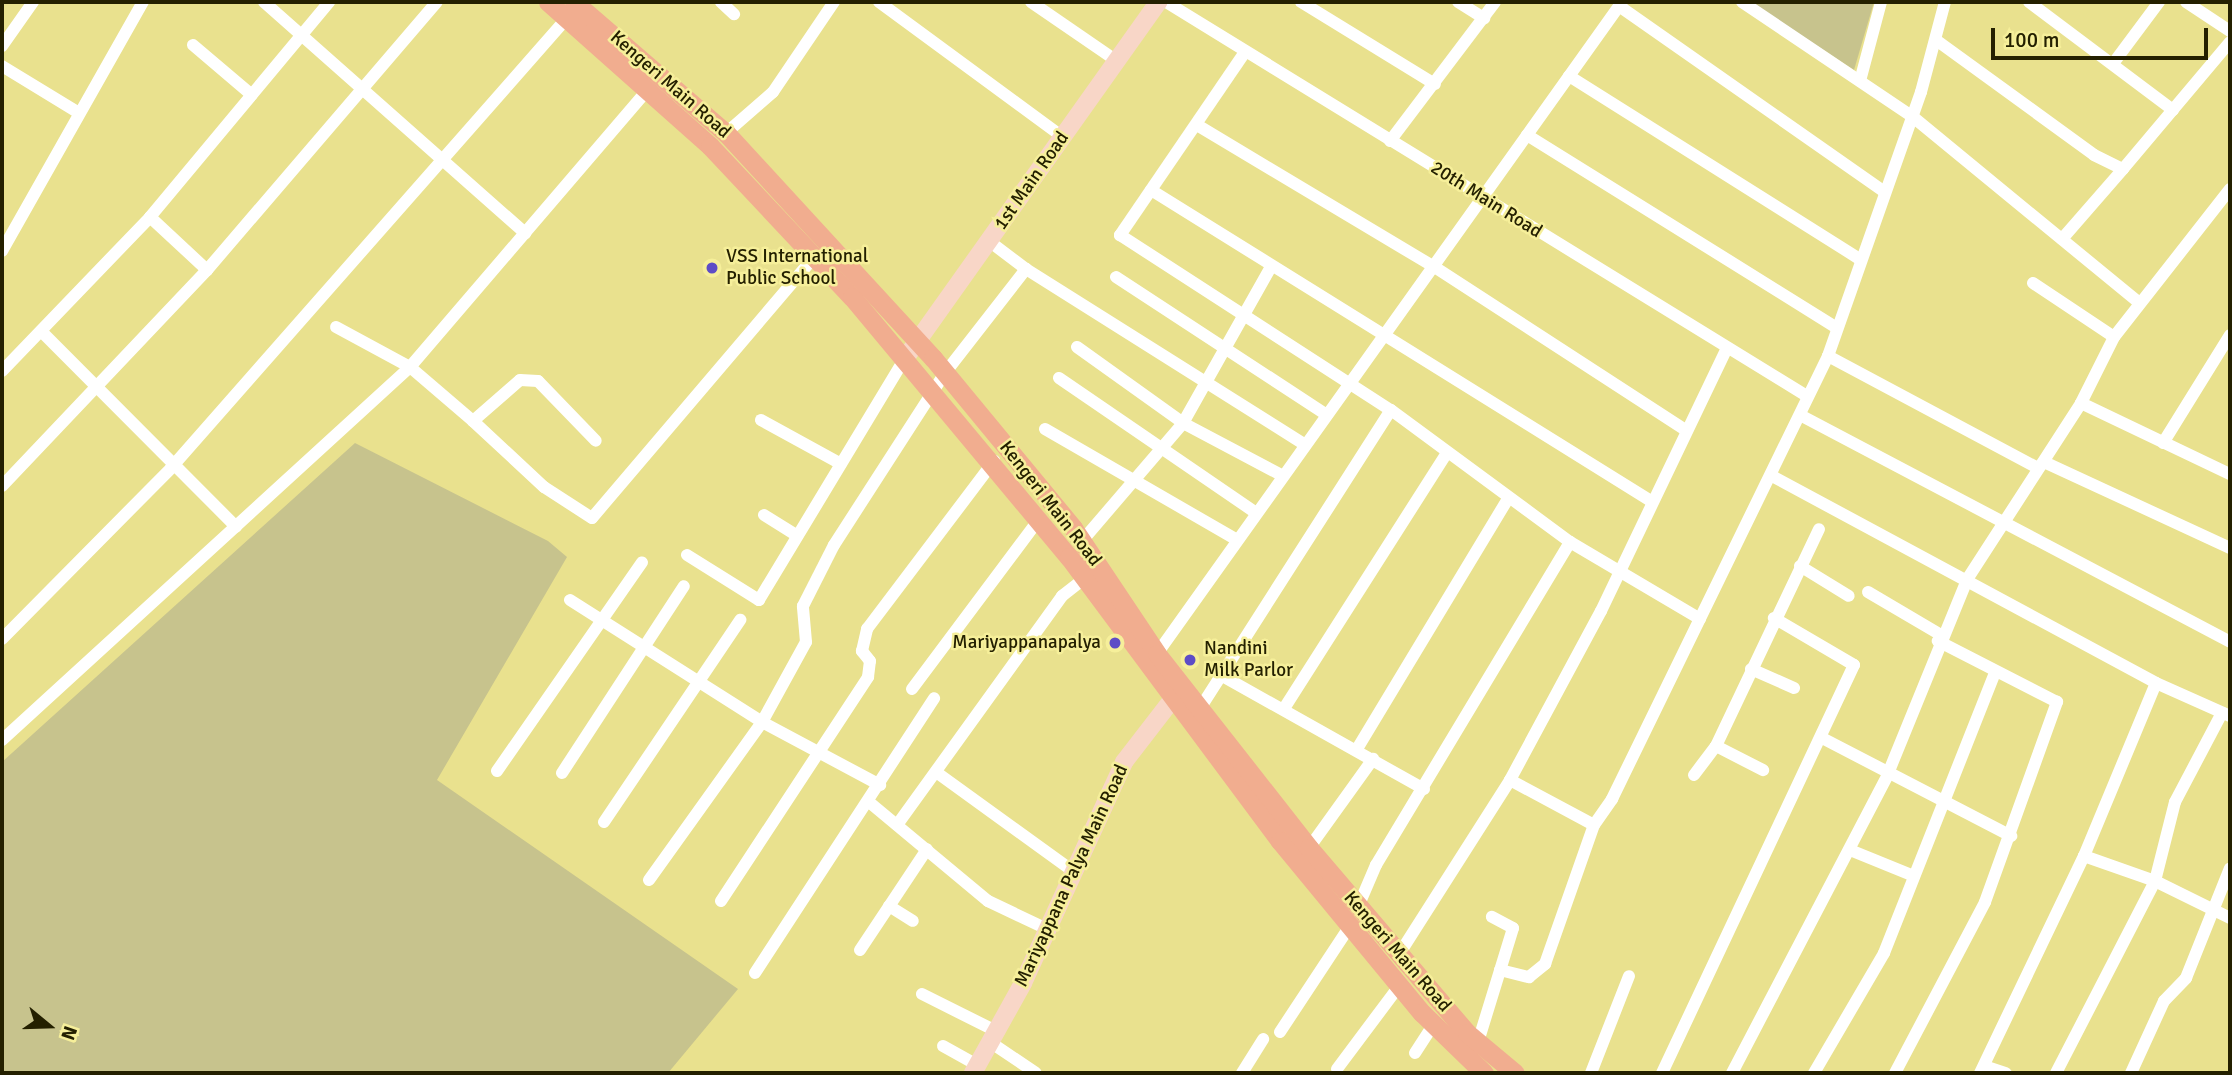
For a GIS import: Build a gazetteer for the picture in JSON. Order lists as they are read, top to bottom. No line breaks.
{"streets":{"main road":["Kengeri Main Road"],"street":["1st Main Road","20th Main Road","Mariyappana Palya Main Road"]},"crossings":[["Kengeri Main Road","1st Main Road"],["Kengeri Main Road","Mariyappana Palya Main Road"]],"places":["VSS International Public School","Mariyappanapalya","Nandini Milk Parlor"],"scale_bar":"100 m","north":"right"}
